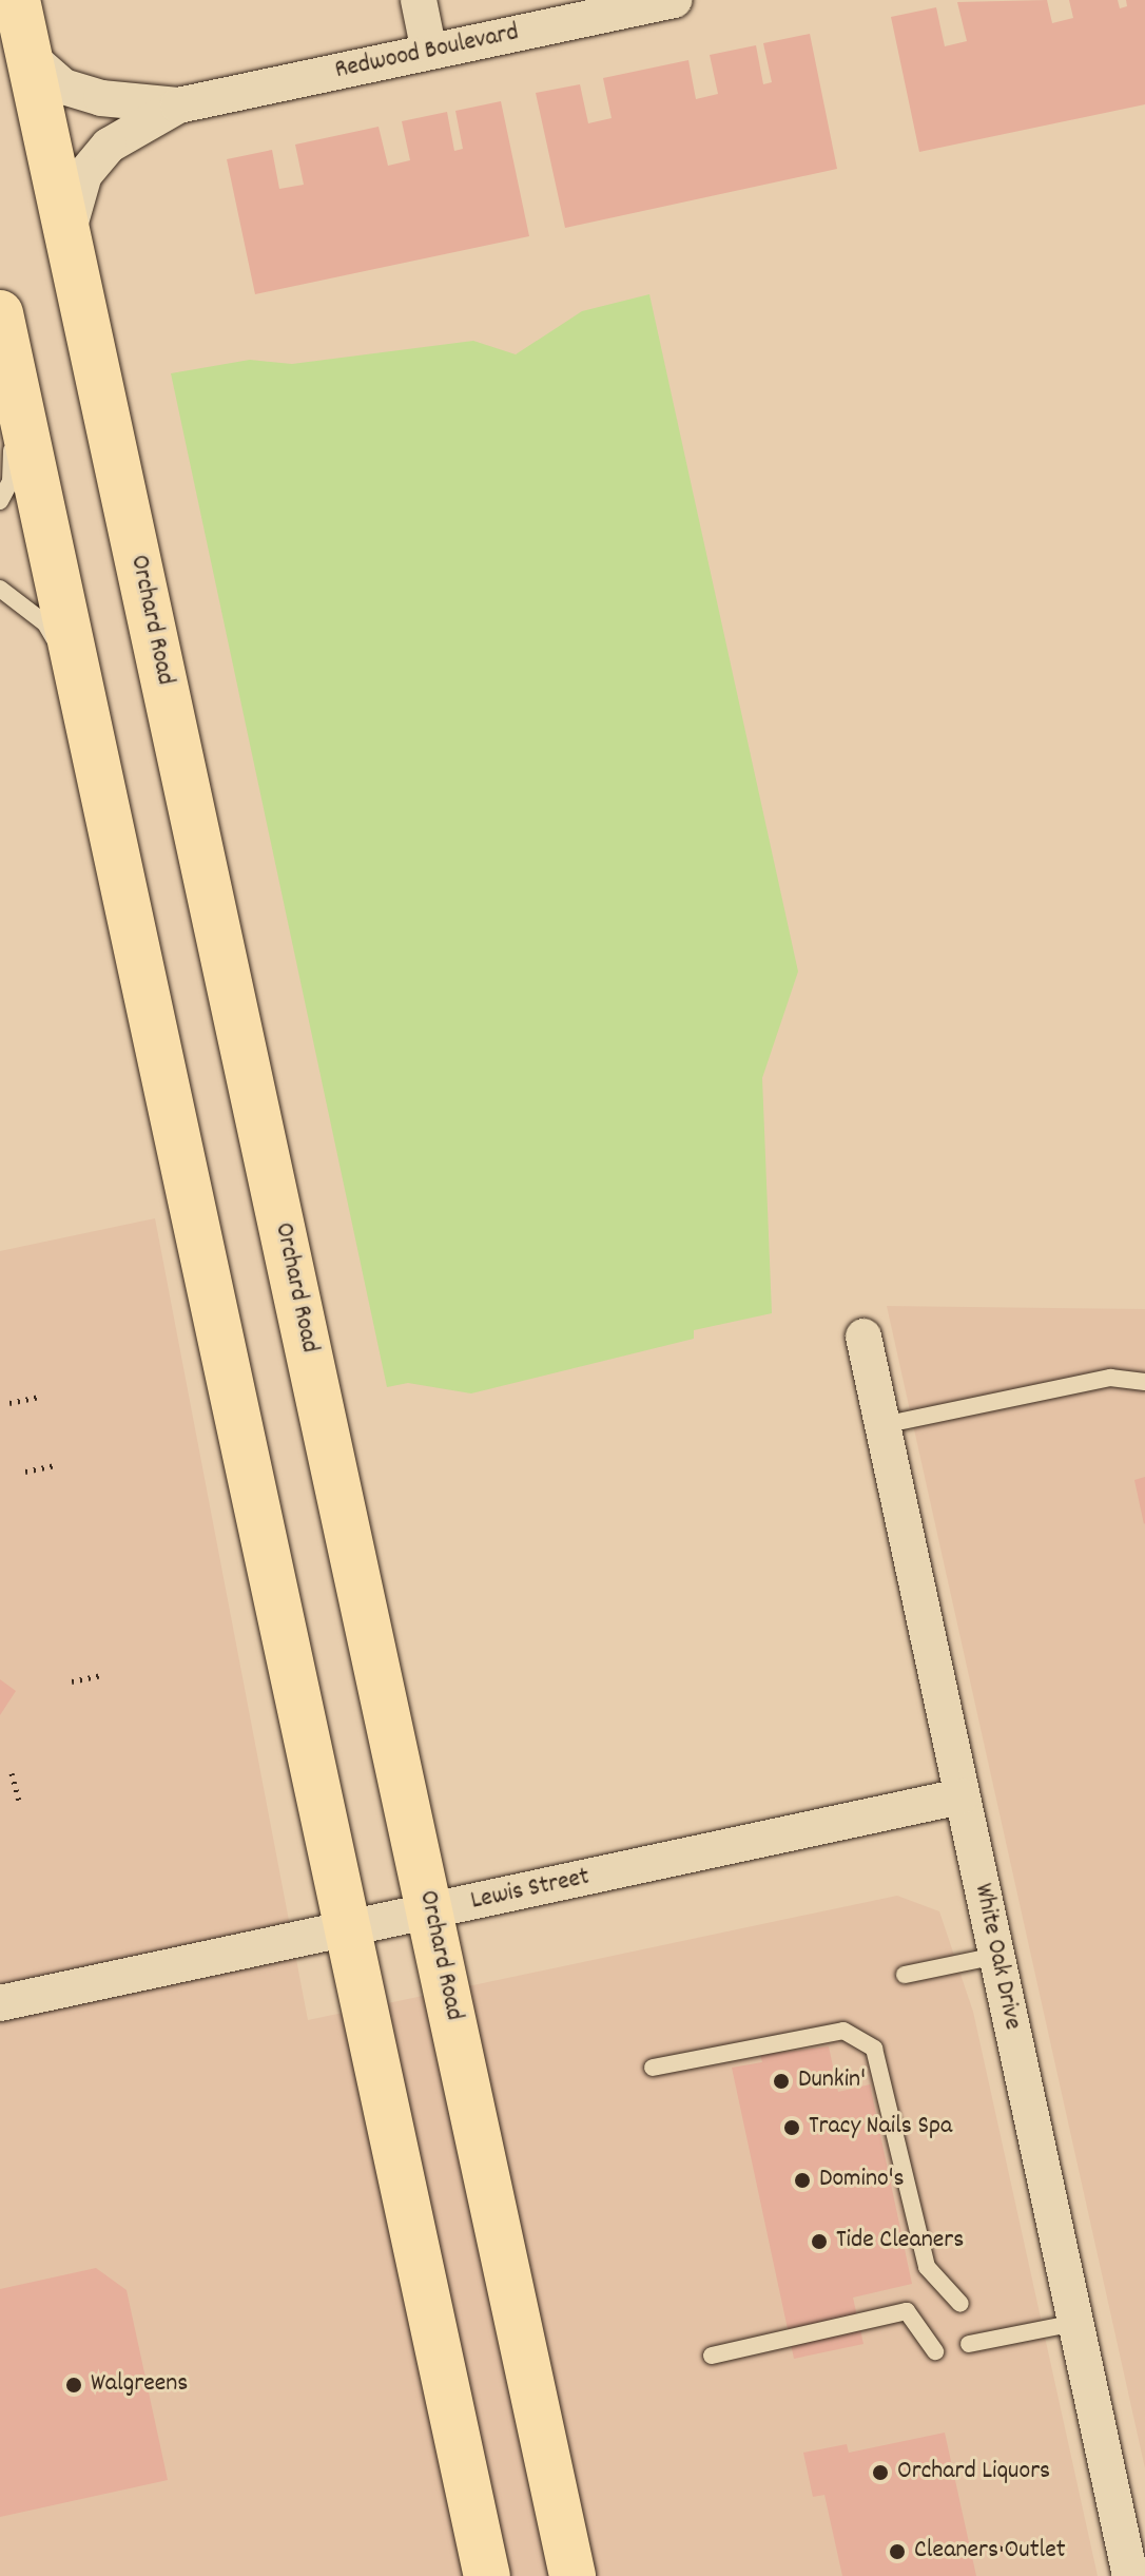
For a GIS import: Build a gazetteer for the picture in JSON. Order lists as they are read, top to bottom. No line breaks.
{"streets":{"main road":["Orchard Road"],"street":["Redwood Boulevard","Lewis Street","White Oak Drive"]},"crossings":[["Redwood Boulevard","Orchard Road"],["Orchard Road","Lewis Street"],["Lewis Street","White Oak Drive"]],"places":["Dunkin'","Tracy Nails Spa","Domino's","Tide Cleaners","Walgreens","Orchard Liquors","Cleaners Outlet"]}
